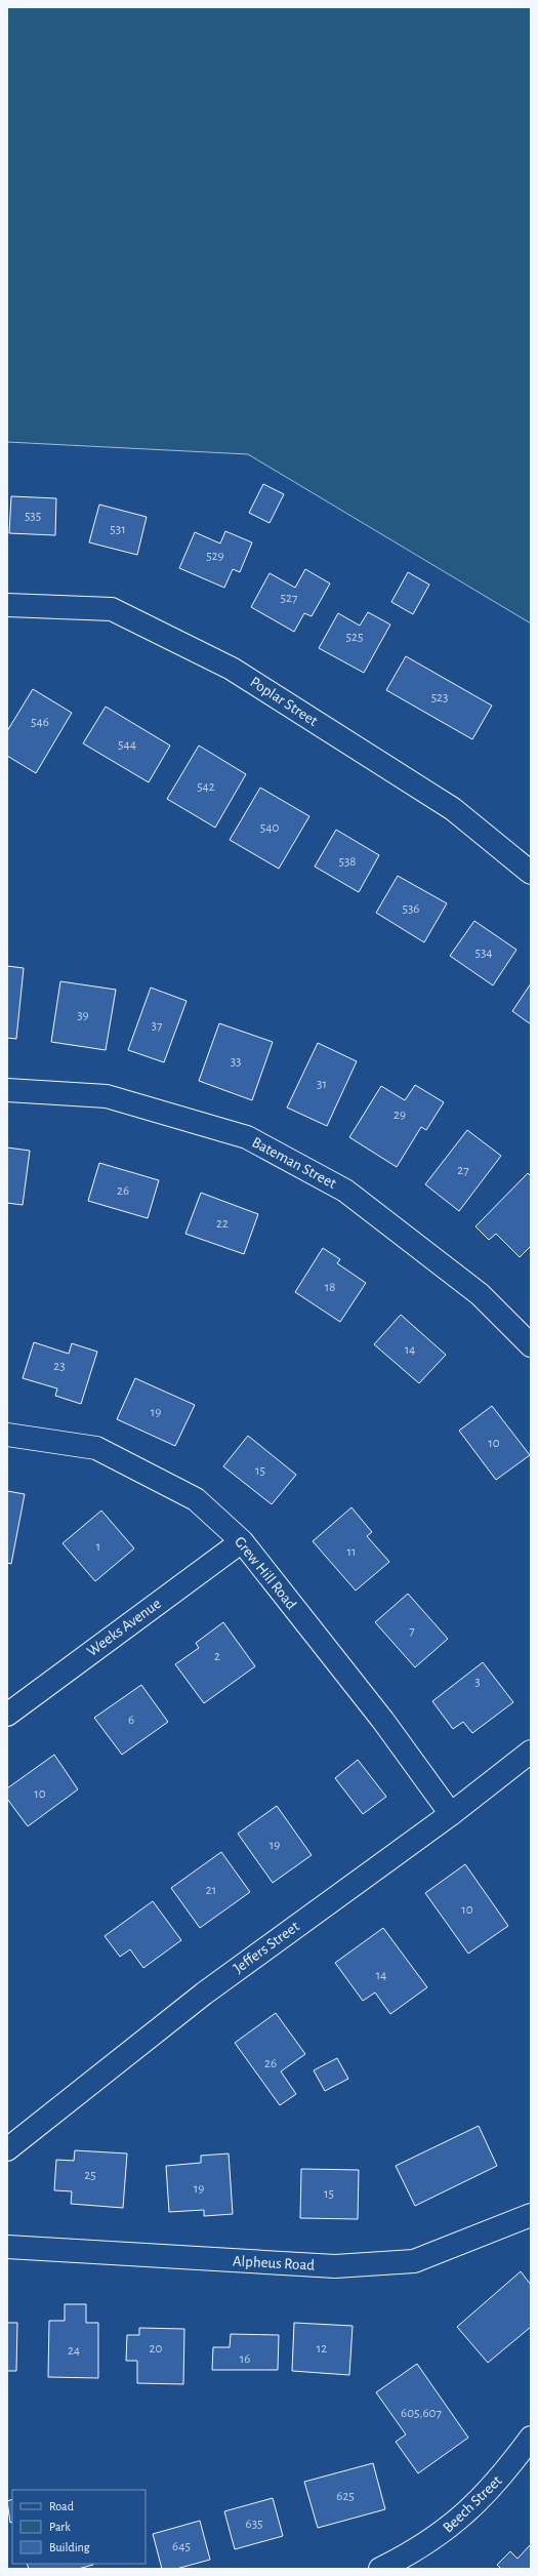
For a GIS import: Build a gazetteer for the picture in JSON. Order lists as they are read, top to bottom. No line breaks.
{"streets":{"street":["Poplar Street","Bateman Street","Grew Hill Road","Weeks Avenue","Jeffers Street","Alpheus Road","Beech Street"]},"crossings":[["Grew Hill Road","Weeks Avenue"],["Grew Hill Road","Jeffers Street"]],"house_numbers":["535","531","529","527","525","523","546","544","542","540","538","536","534","39","37","33","31","29","27","26","22","18","14","23","19","10","15","1","11","7","2","3","6","10","19","21","10","14","26","25","19","15","20","12","24","16","605,607","625","635","645"],"legend":["Road","Park","Building"]}
